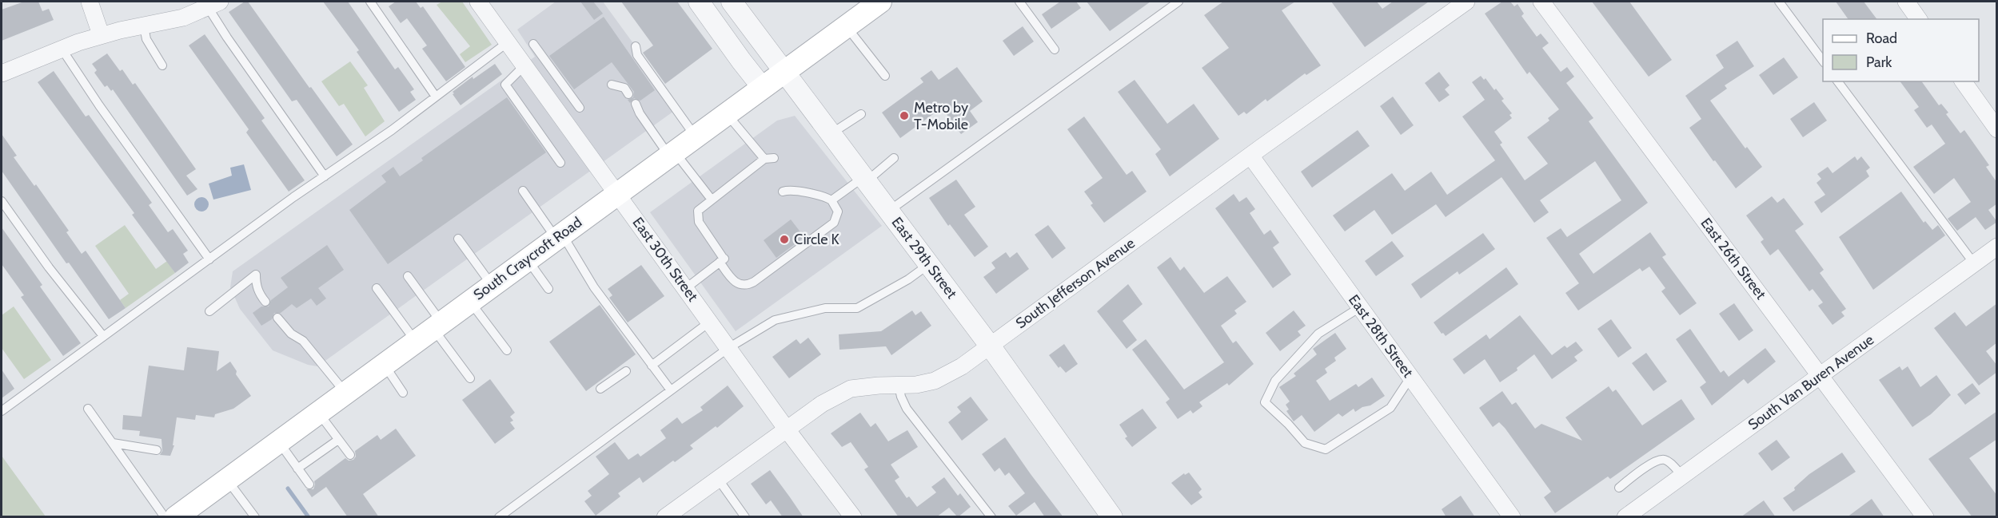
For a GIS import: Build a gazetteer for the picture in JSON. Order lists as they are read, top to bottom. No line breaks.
{"streets":{"main road":["South Craycroft Road"],"street":["East 29th Street","East 26th Street","East 30th Street","South Jefferson Avenue","East 28th Street","South Van Buren Avenue"]},"crossings":[["East 29th Street","South Craycroft Road"],["East 29th Street","South Jefferson Avenue"],["South Craycroft Road","East 30th Street"],["East 26th Street","South Van Buren Avenue"],["East 30th Street","South Jefferson Avenue"],["South Jefferson Avenue","East 28th Street"]],"places":["Metro by T-Mobile","Circle K"],"legend":["Road","Park"]}
